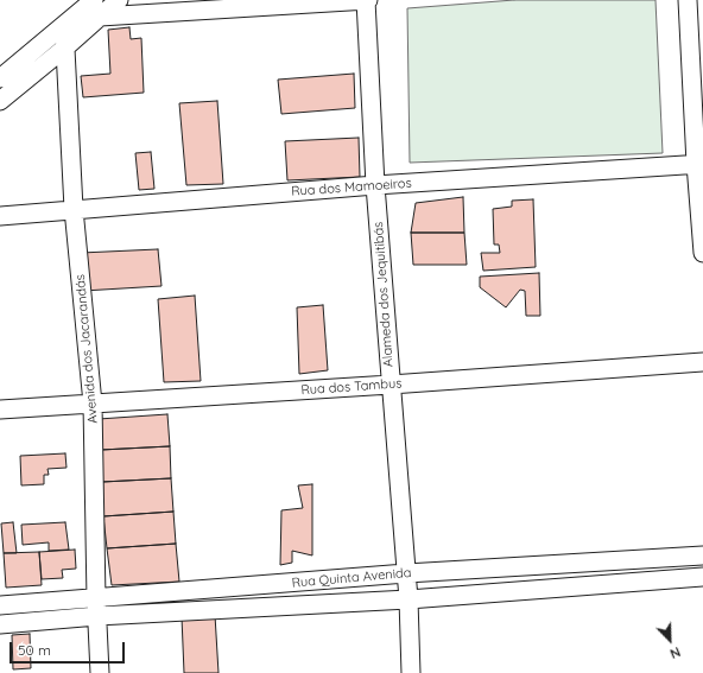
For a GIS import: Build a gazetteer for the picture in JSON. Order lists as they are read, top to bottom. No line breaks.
{"streets":{"street":["Rua dos Mamoeiros","Alameda dos Jequitibás","Avenida dos Jacarandás","Rua dos Tambus","Rua Quinta Avenida"]},"crossings":[["Rua dos Mamoeiros","Alameda dos Jequitibás"],["Rua dos Mamoeiros","Avenida dos Jacarandás"],["Alameda dos Jequitibás","Rua dos Tambus"],["Alameda dos Jequitibás","Rua Quinta Avenida"],["Avenida dos Jacarandás","Rua dos Tambus"],["Avenida dos Jacarandás","Rua Quinta Avenida"]],"scale_bar":"50 m","north":"bottom right"}
